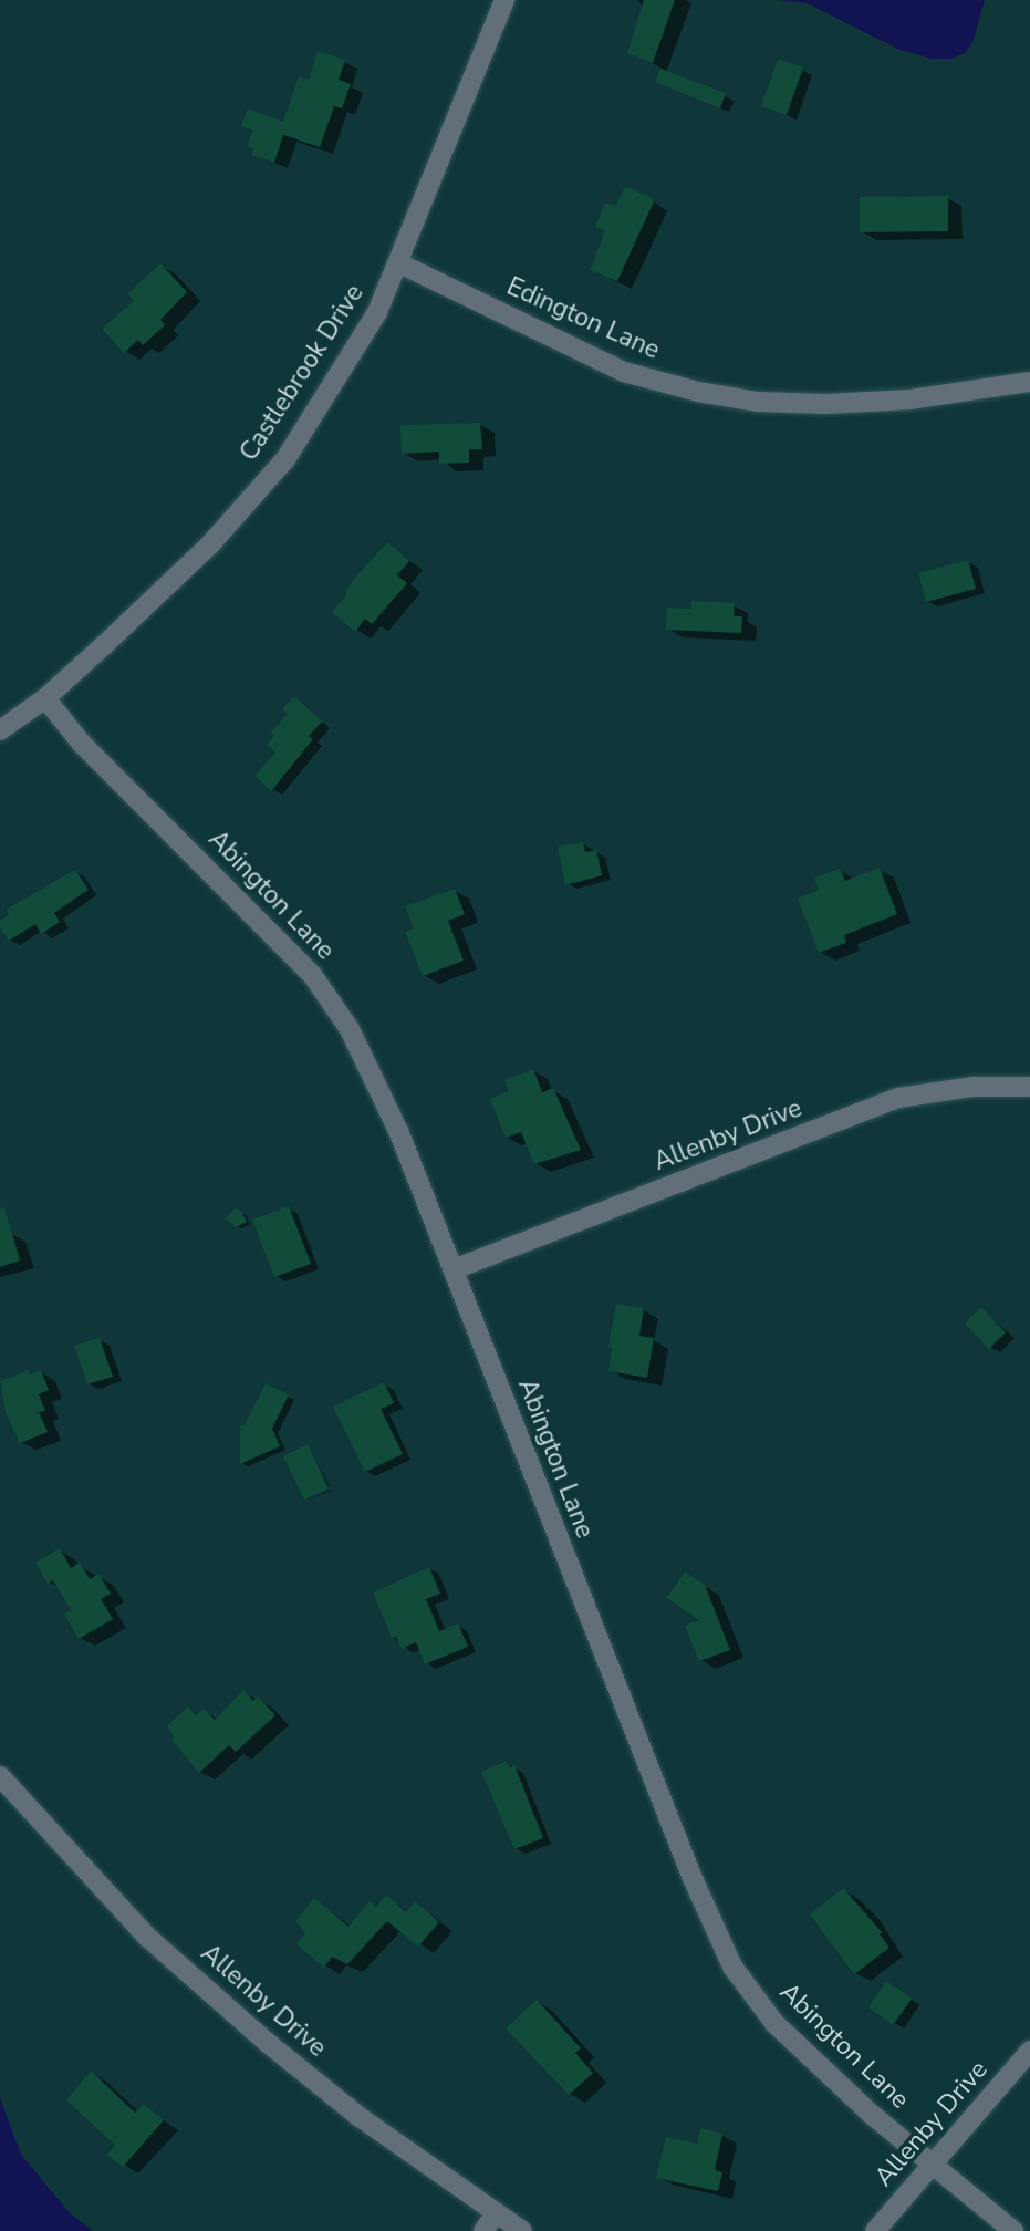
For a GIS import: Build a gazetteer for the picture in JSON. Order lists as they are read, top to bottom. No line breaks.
{"streets":{"street":["Edington Lane","Castlebrook Drive","Abington Lane","Allenby Drive"]},"crossings":[["Edington Lane","Castlebrook Drive"],["Castlebrook Drive","Abington Lane"],["Abington Lane","Allenby Drive"]]}
